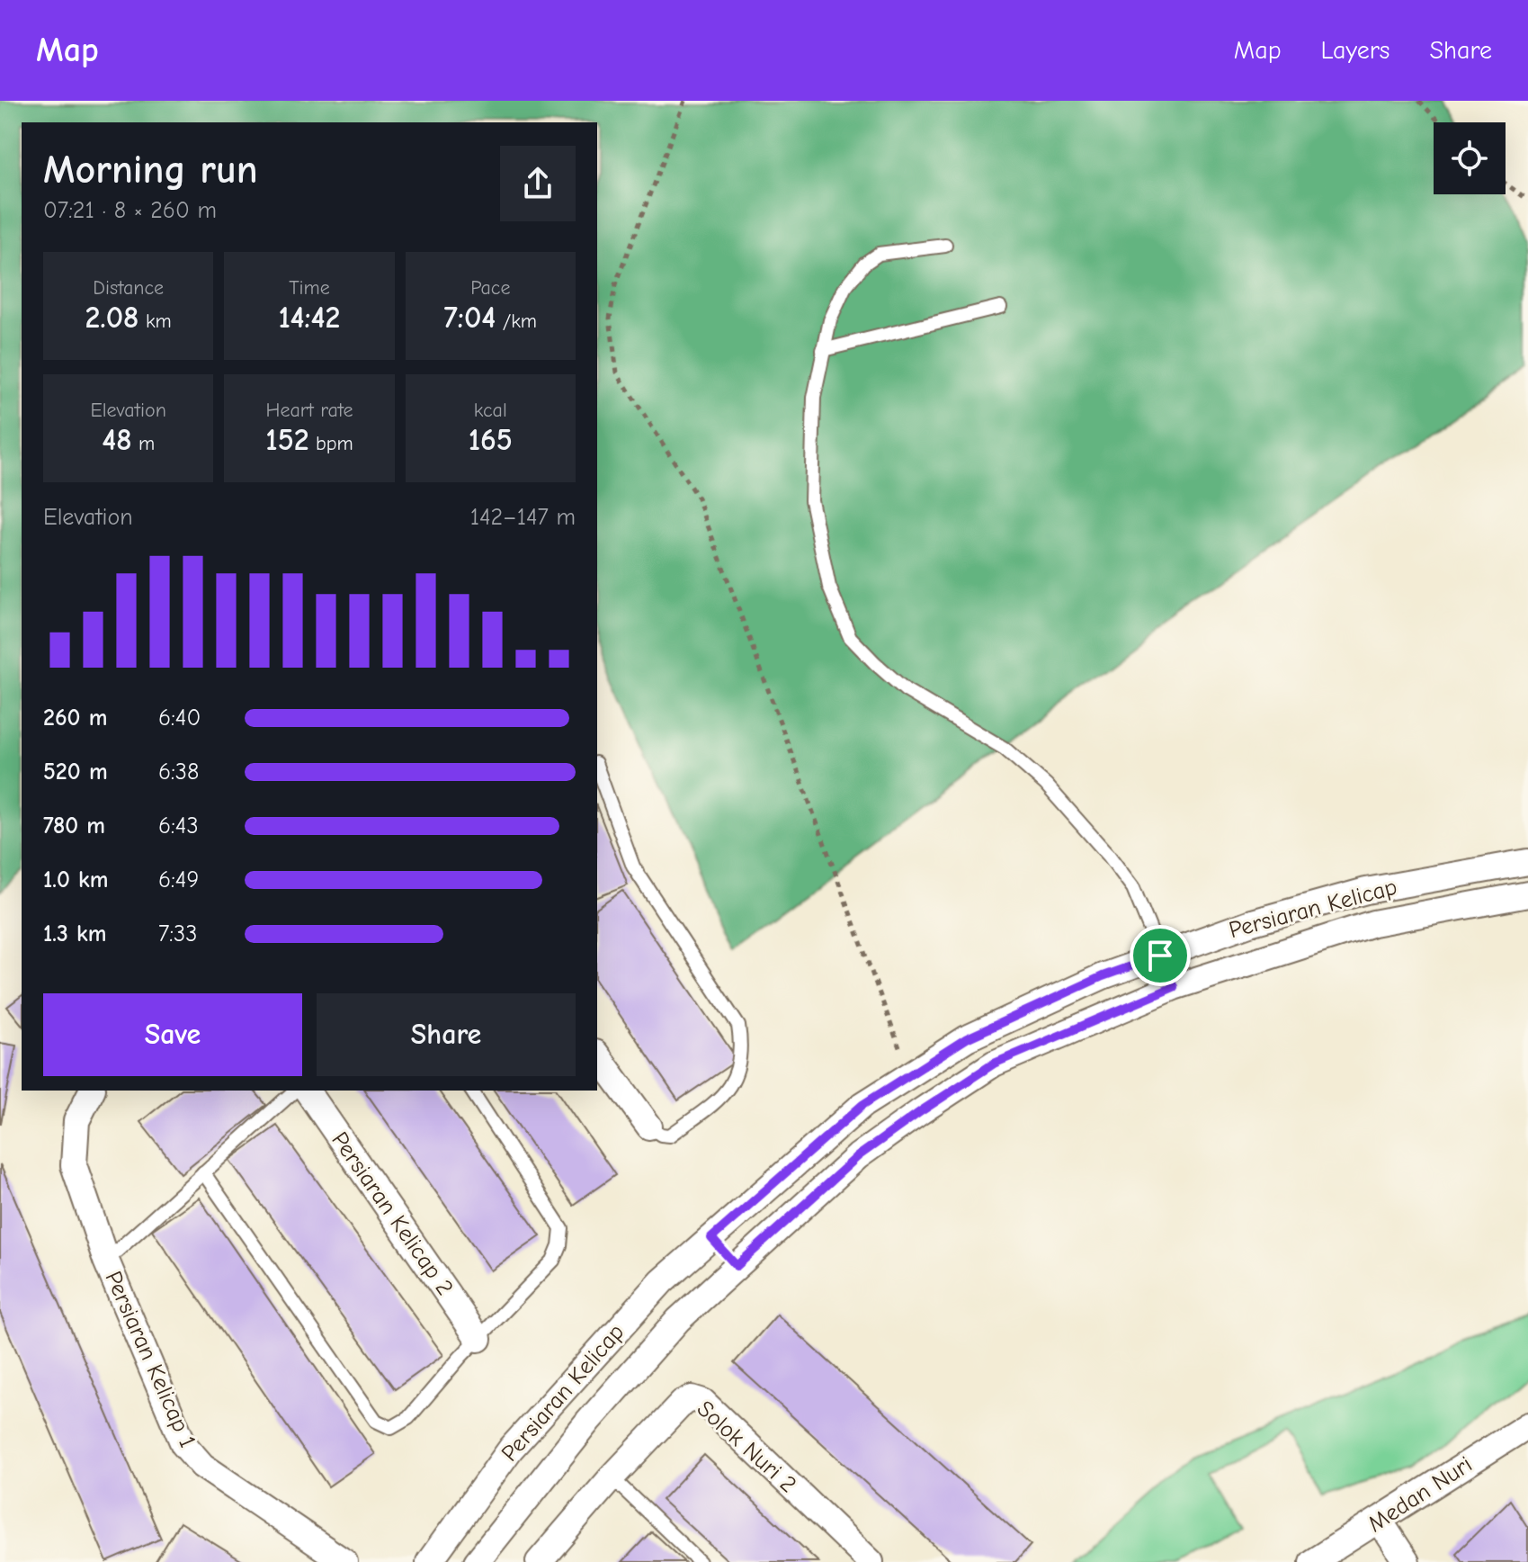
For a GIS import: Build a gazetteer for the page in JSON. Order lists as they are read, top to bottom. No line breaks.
{"streets":{"street":["Persiaran Kelicap","Persiaran Kelicap 2","Persiaran Kelicap 1","Solok Nuri 2","Medan Nuri"]},"page":{"header":"Map","nav":["Map","Layers","Share"],"heading":["Morning run","07:21 · 8 × 260 m"],"stats":[["Distance","2.08 km"],["Time","14:42"],["Pace","7:04 /km"],["Elevation","48 m"],["Heart rate","152 bpm"],["kcal","165"]],"chart":["Elevation","142–147 m"],"list":[{"name":"260 m","note":"6:40"},{"name":"520 m","note":"6:38"},{"name":"780 m","note":"6:43"},{"name":"1.0 km","note":"6:49"},{"name":"1.3 km","note":"7:33"}],"buttons":["Save","Share"]}}
